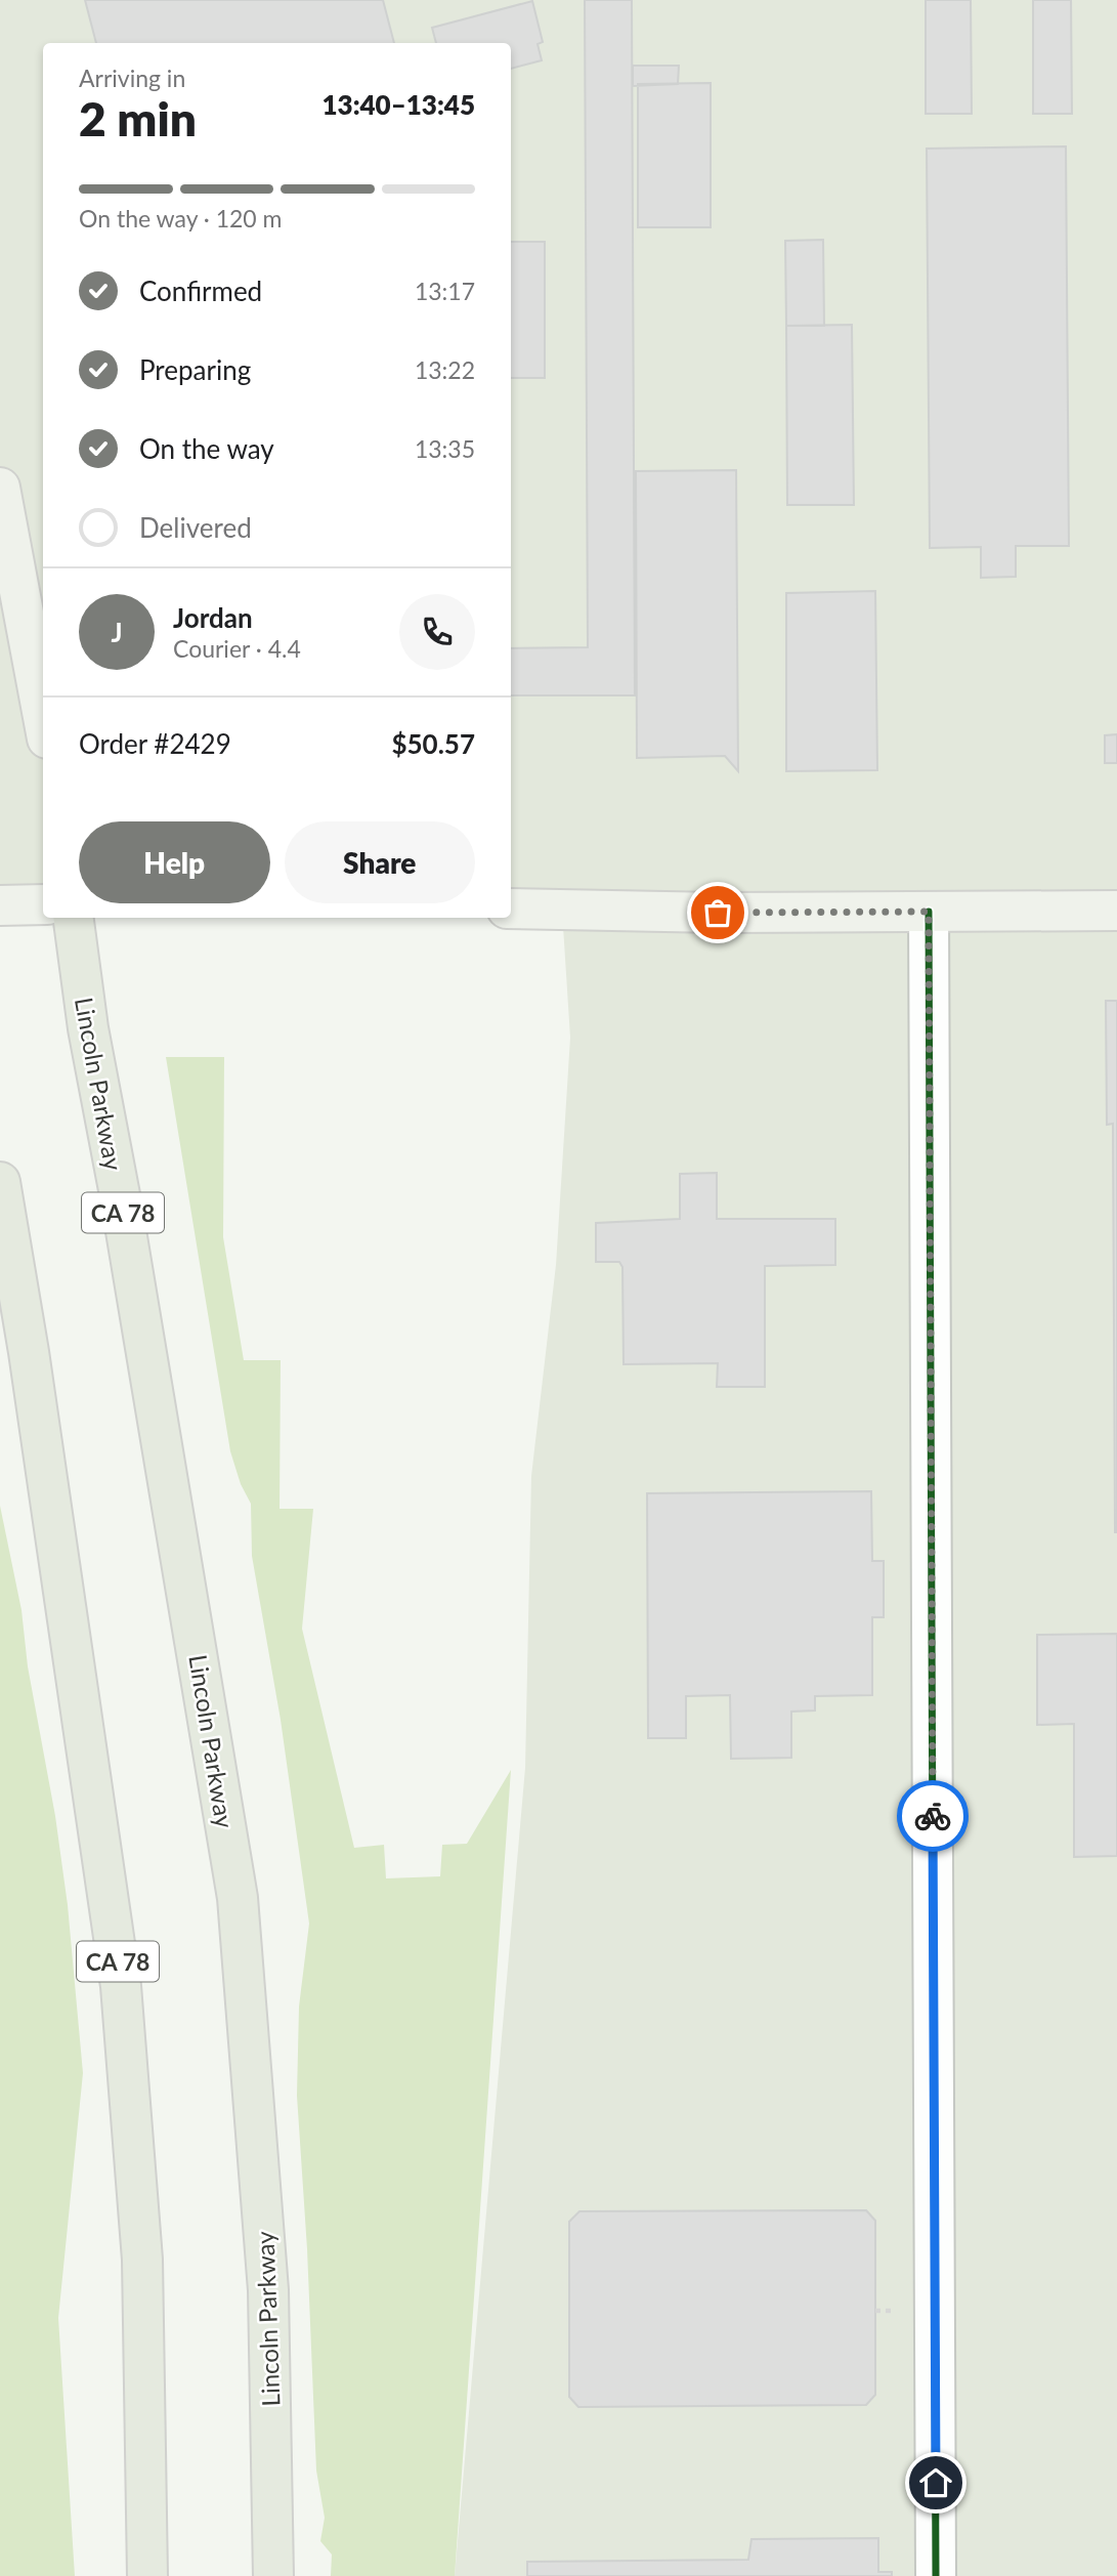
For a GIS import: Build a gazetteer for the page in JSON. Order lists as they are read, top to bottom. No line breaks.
{"streets":{"highway":["Lincoln Parkway","CA 78"]},"page":{"heading":["2 min","Arriving in","13:40–13:45"],"panel":["Jordan","Courier · 4.4","Order #2429","$50.57"],"bar":"On the way · 120 m","list":[["Confirmed","13:17"],["Preparing","13:22"],["On the way","13:35"],"Delivered"],"round":"J","buttons":["Help","Share"]}}
